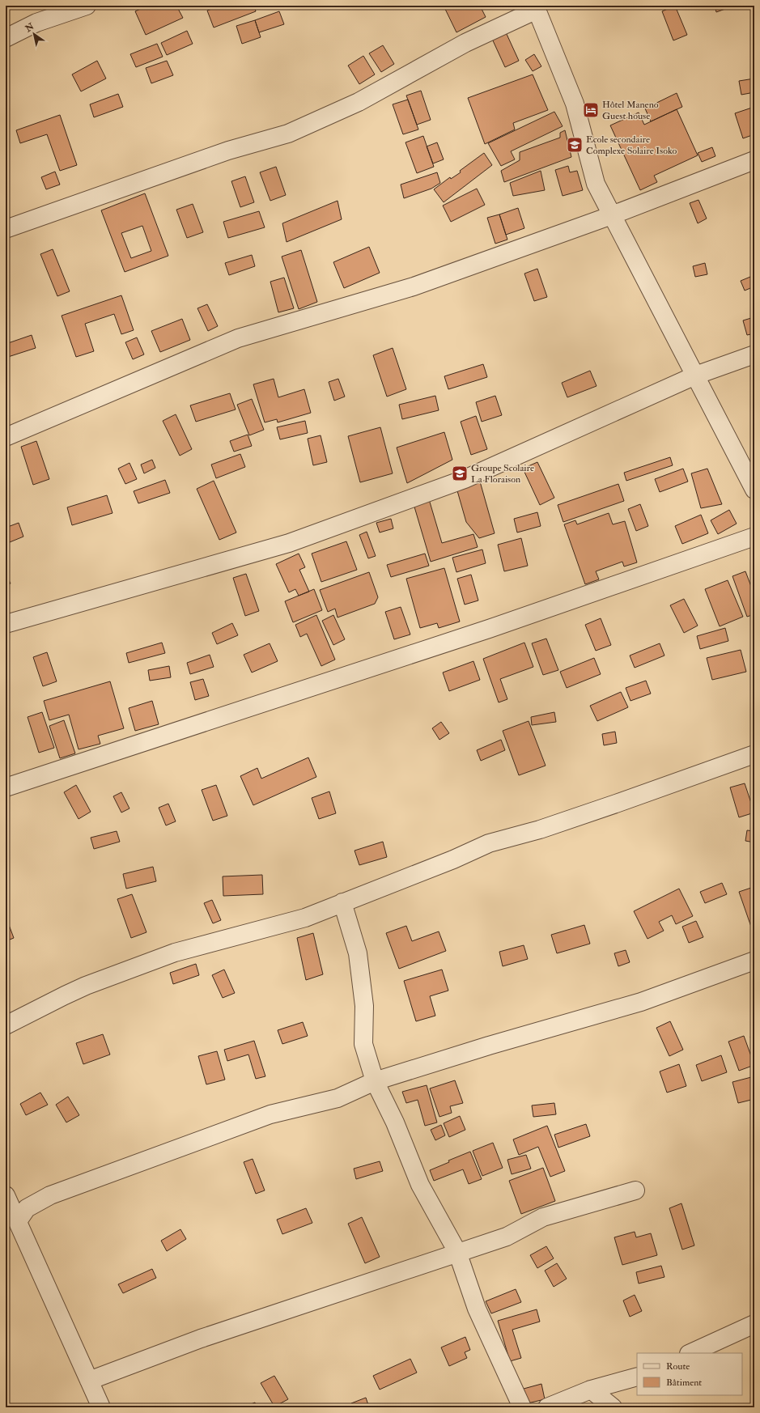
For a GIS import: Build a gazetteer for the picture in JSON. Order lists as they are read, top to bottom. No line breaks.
{"places":{"hotel":["Hôtel Maneno Guest house"],"school or university":["Ecole secondaire Complexe Solaire Isoko","Groupe Scolaire La Floraison"]},"legend":["Route","Bâtiment"],"north":"top left"}
